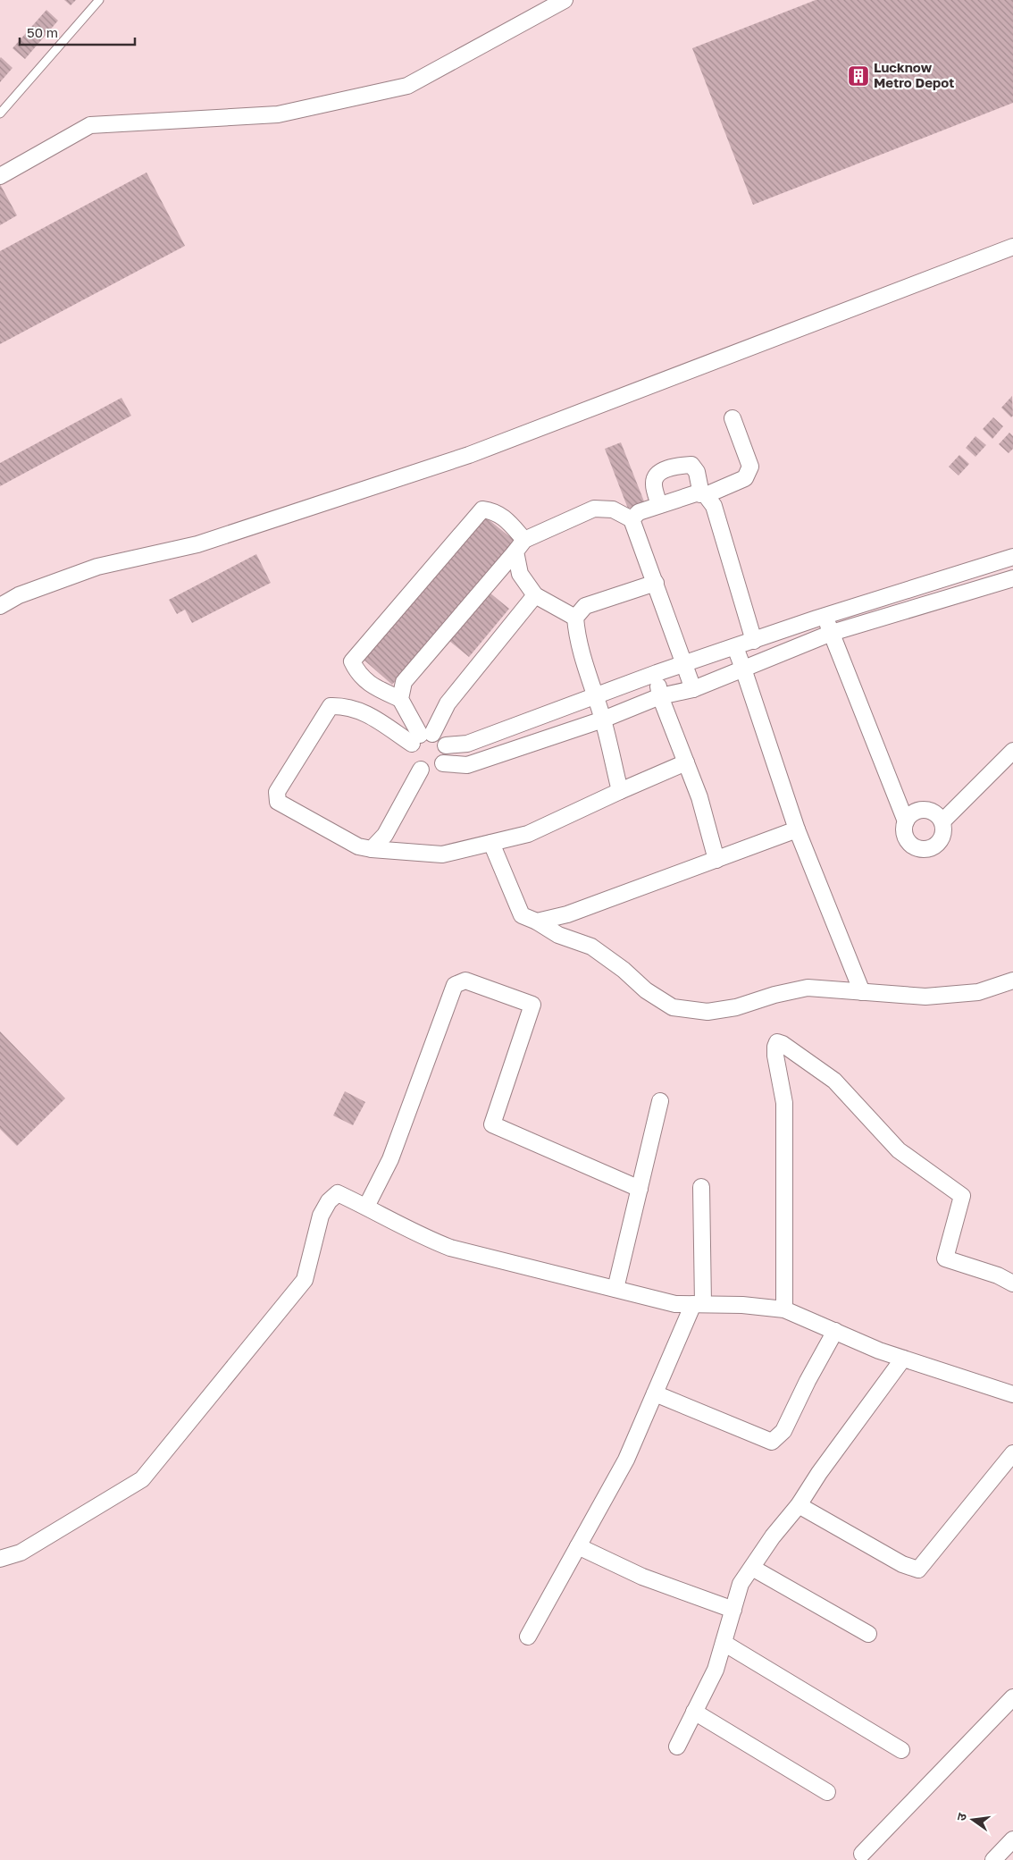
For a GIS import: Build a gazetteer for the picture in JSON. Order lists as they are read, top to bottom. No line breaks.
{"places":{"building":["Lucknow Metro Depot"]},"scale_bar":"50 m","north":"left"}
